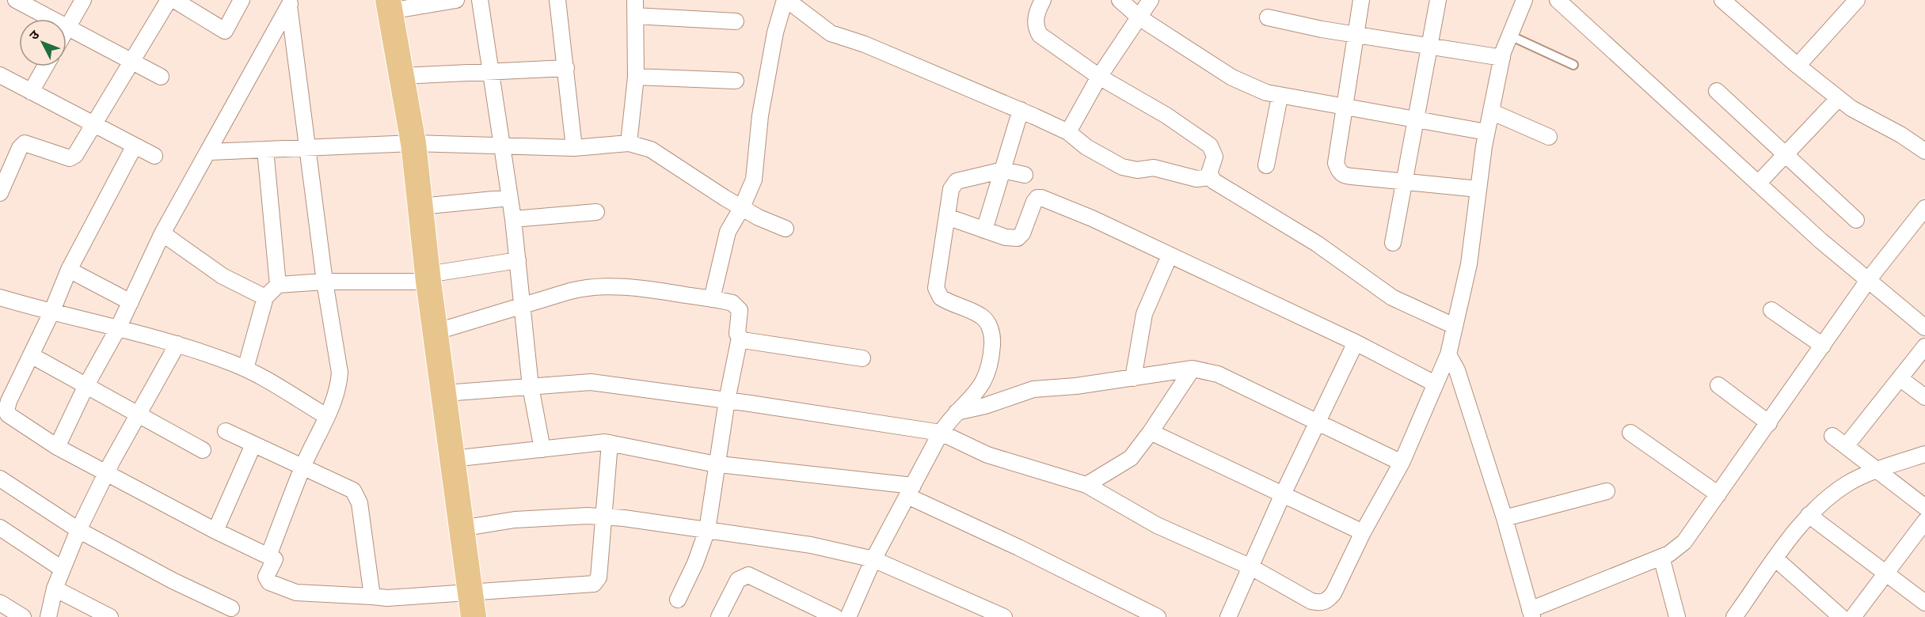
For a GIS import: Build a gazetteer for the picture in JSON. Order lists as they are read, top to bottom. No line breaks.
{"north":"top left"}
